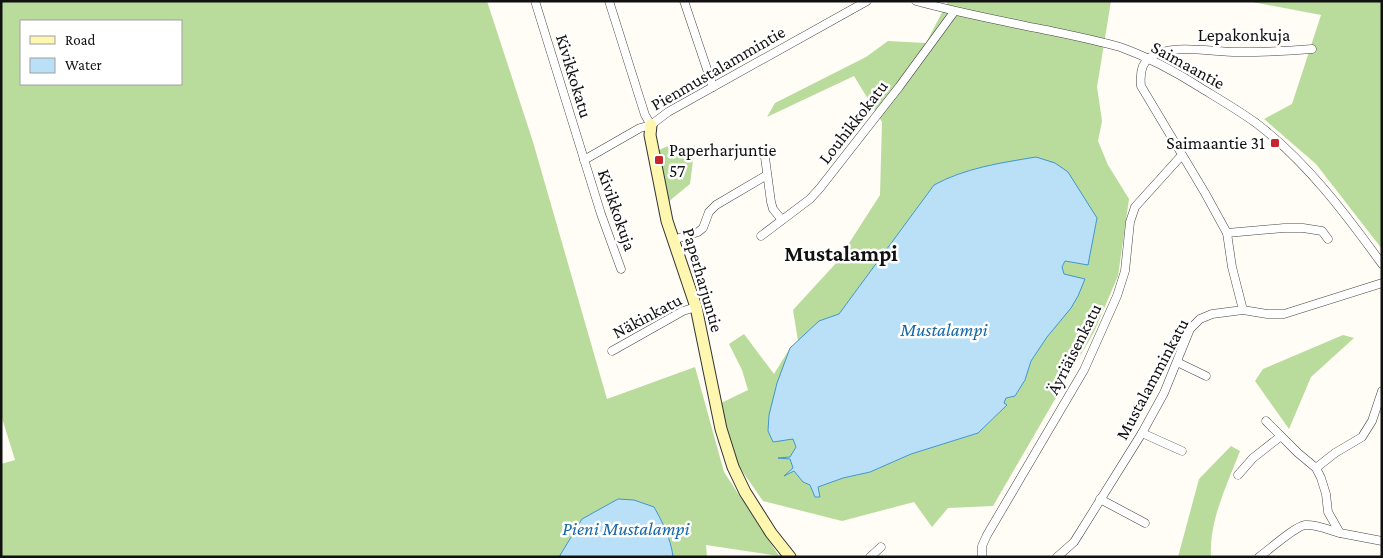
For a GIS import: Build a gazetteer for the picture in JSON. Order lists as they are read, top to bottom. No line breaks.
{"streets":{"street":["Lepakonkuja","Saimaantie","Pienmustalammintie","Kivikkokatu","Louhikkokatu","Kivikkokuja","Paperharjuntie","Näkinkatu","Äyriäisenkatu","Mustalamminkatu"]},"crossings":[["Lepakonkuja","Saimaantie"],["Saimaantie","Louhikkokatu"],["Pienmustalammintie","Kivikkokatu"],["Pienmustalammintie","Kivikkokuja"],["Pienmustalammintie","Paperharjuntie"],["Kivikkokatu","Kivikkokuja"],["Paperharjuntie","Näkinkatu"]],"districts":["Mustalampi"],"water":["Mustalampi","Pieni Mustalampi"],"places":{"transit":["Saimaantie 31","Paperharjuntie 57"]},"legend":["Road","Water"]}
